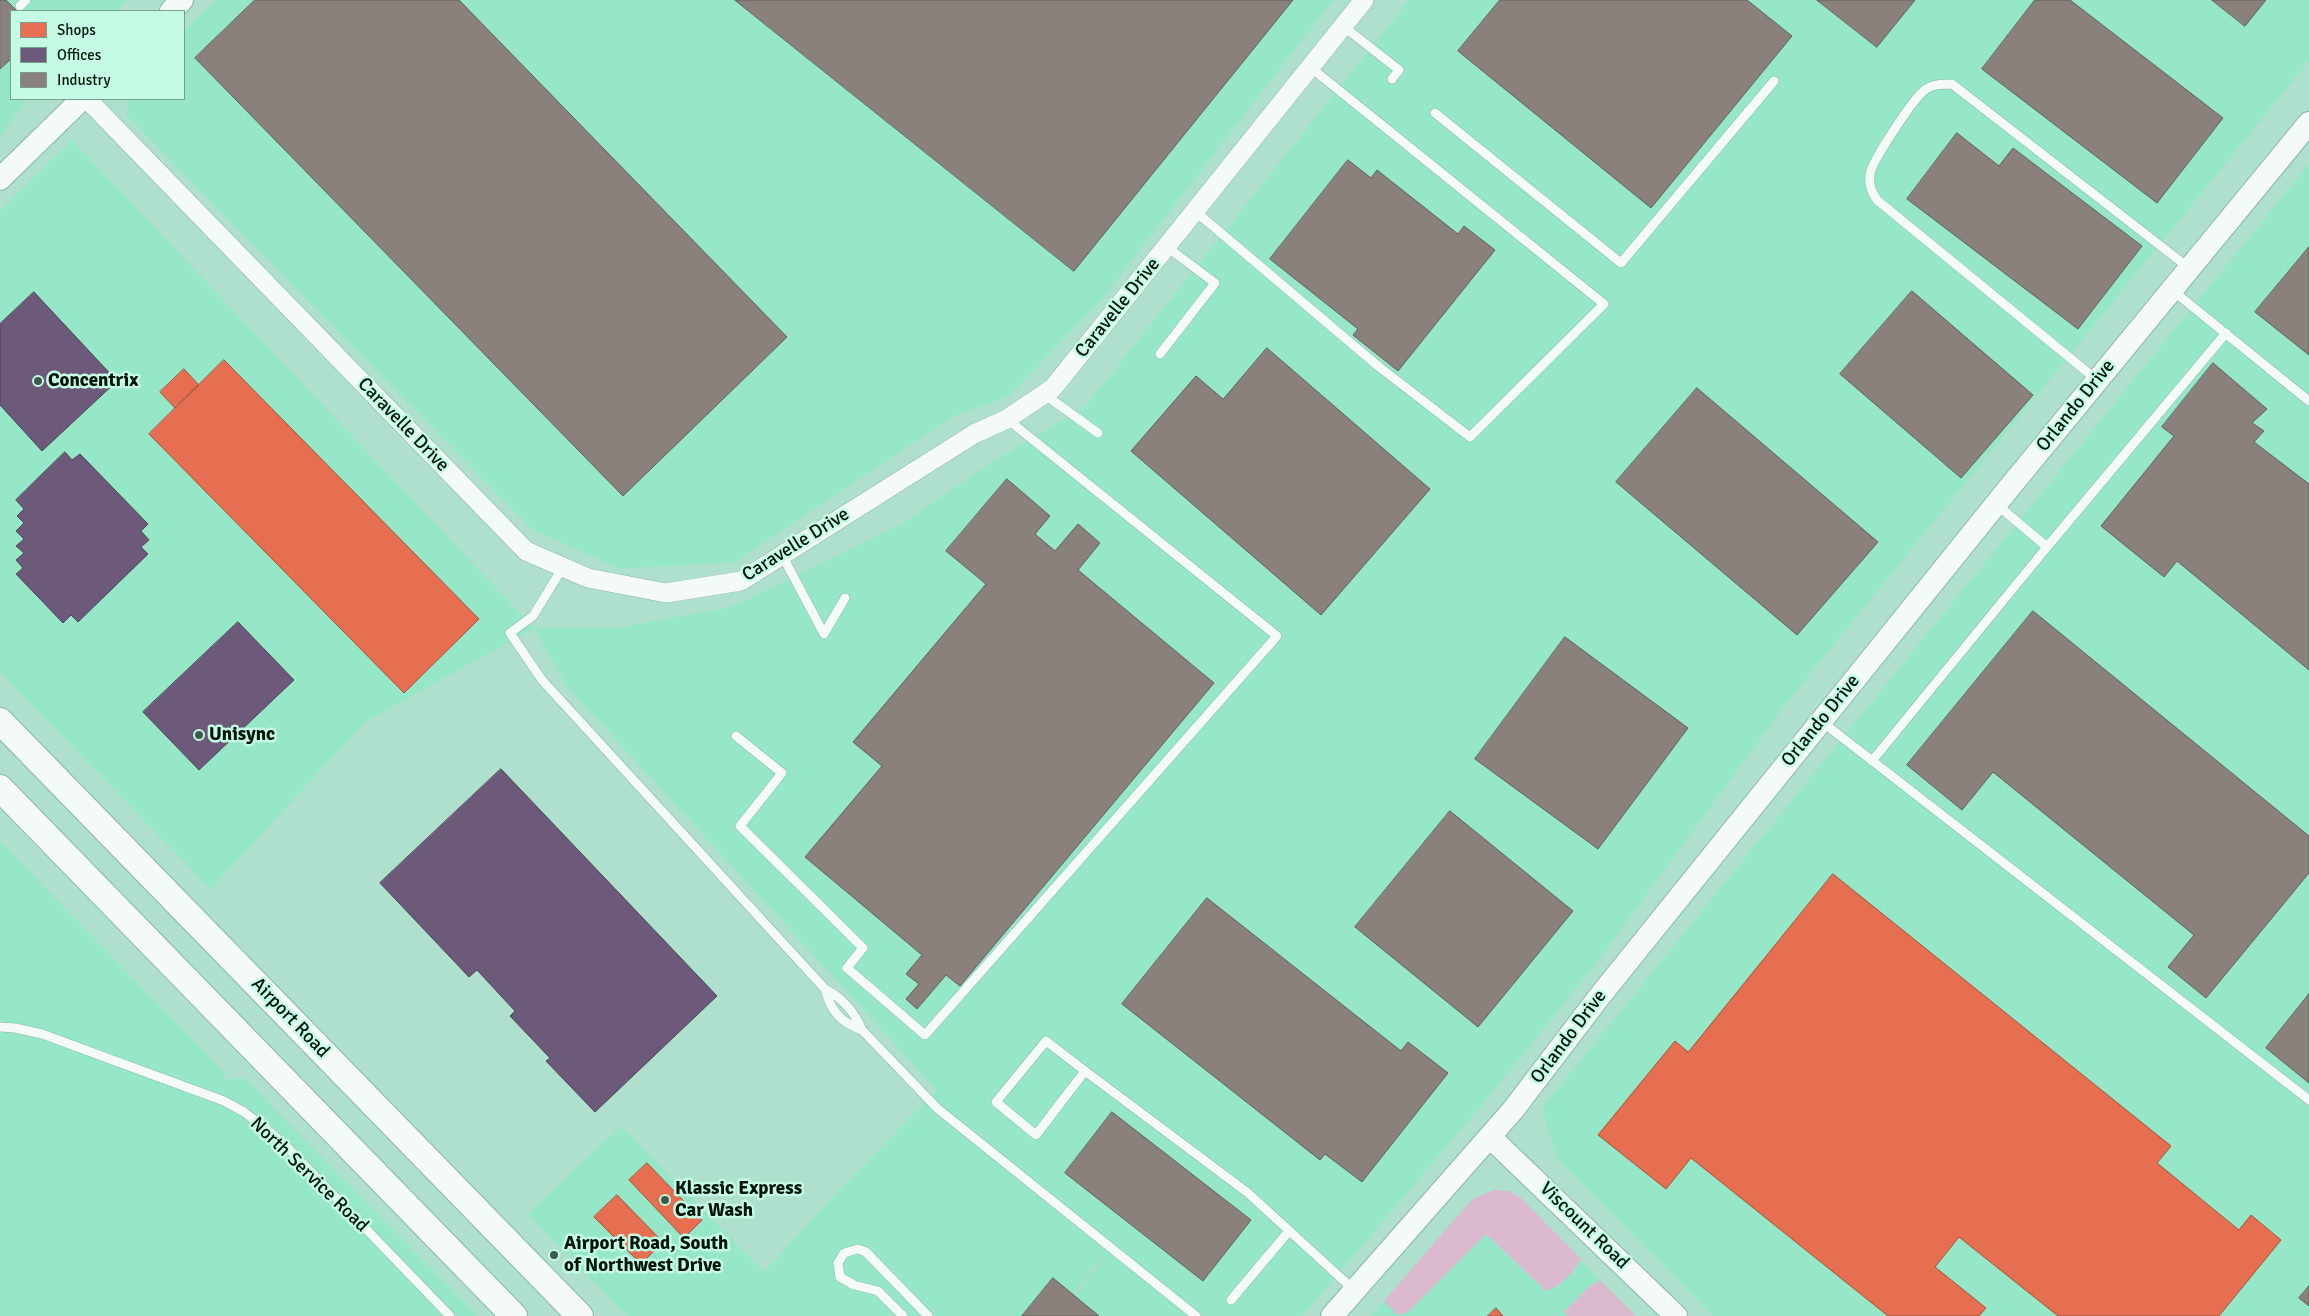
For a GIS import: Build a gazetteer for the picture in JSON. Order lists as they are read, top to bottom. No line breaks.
{"streets":{"main road":["Airport Road"],"street":["Caravelle Drive","Orlando Drive","Viscount Road"],"lane":["North Service Road"]},"crossings":[["Orlando Drive","Viscount Road"]],"places":["Concentrix","Unisync","Klassic Express Car Wash","Airport Road, South of Northwest Drive"],"legend":["Shops","Offices","Industry"]}
